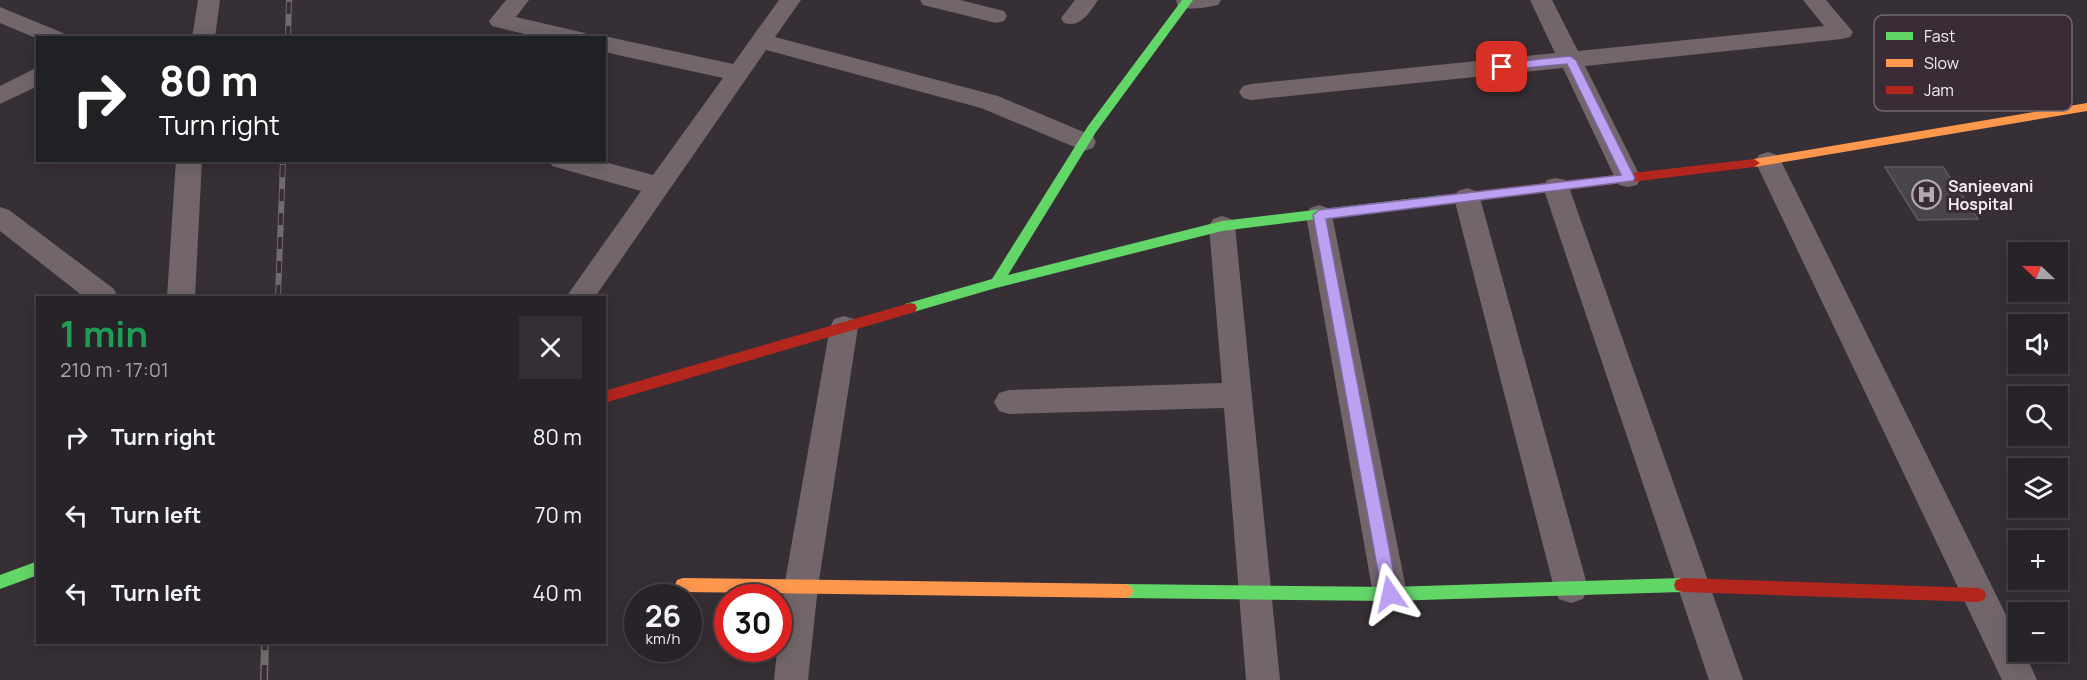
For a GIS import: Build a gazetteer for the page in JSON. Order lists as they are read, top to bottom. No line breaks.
{"places":{"hospital":["Sanjeevani Hospital"]},"legend":["Fast","Slow","Jam"],"north":"left","page":{"turn":["80 m","Turn right"],"map_buttons":["+","−"],"heading":["1 min","210 m · 17:01"],"list":[{"name":"Turn right","value":"80 m"},{"name":"Turn left","value":"70 m"},{"name":"Turn left","value":"40 m"}],"speed":"26 km/h","limit":"30"}}
